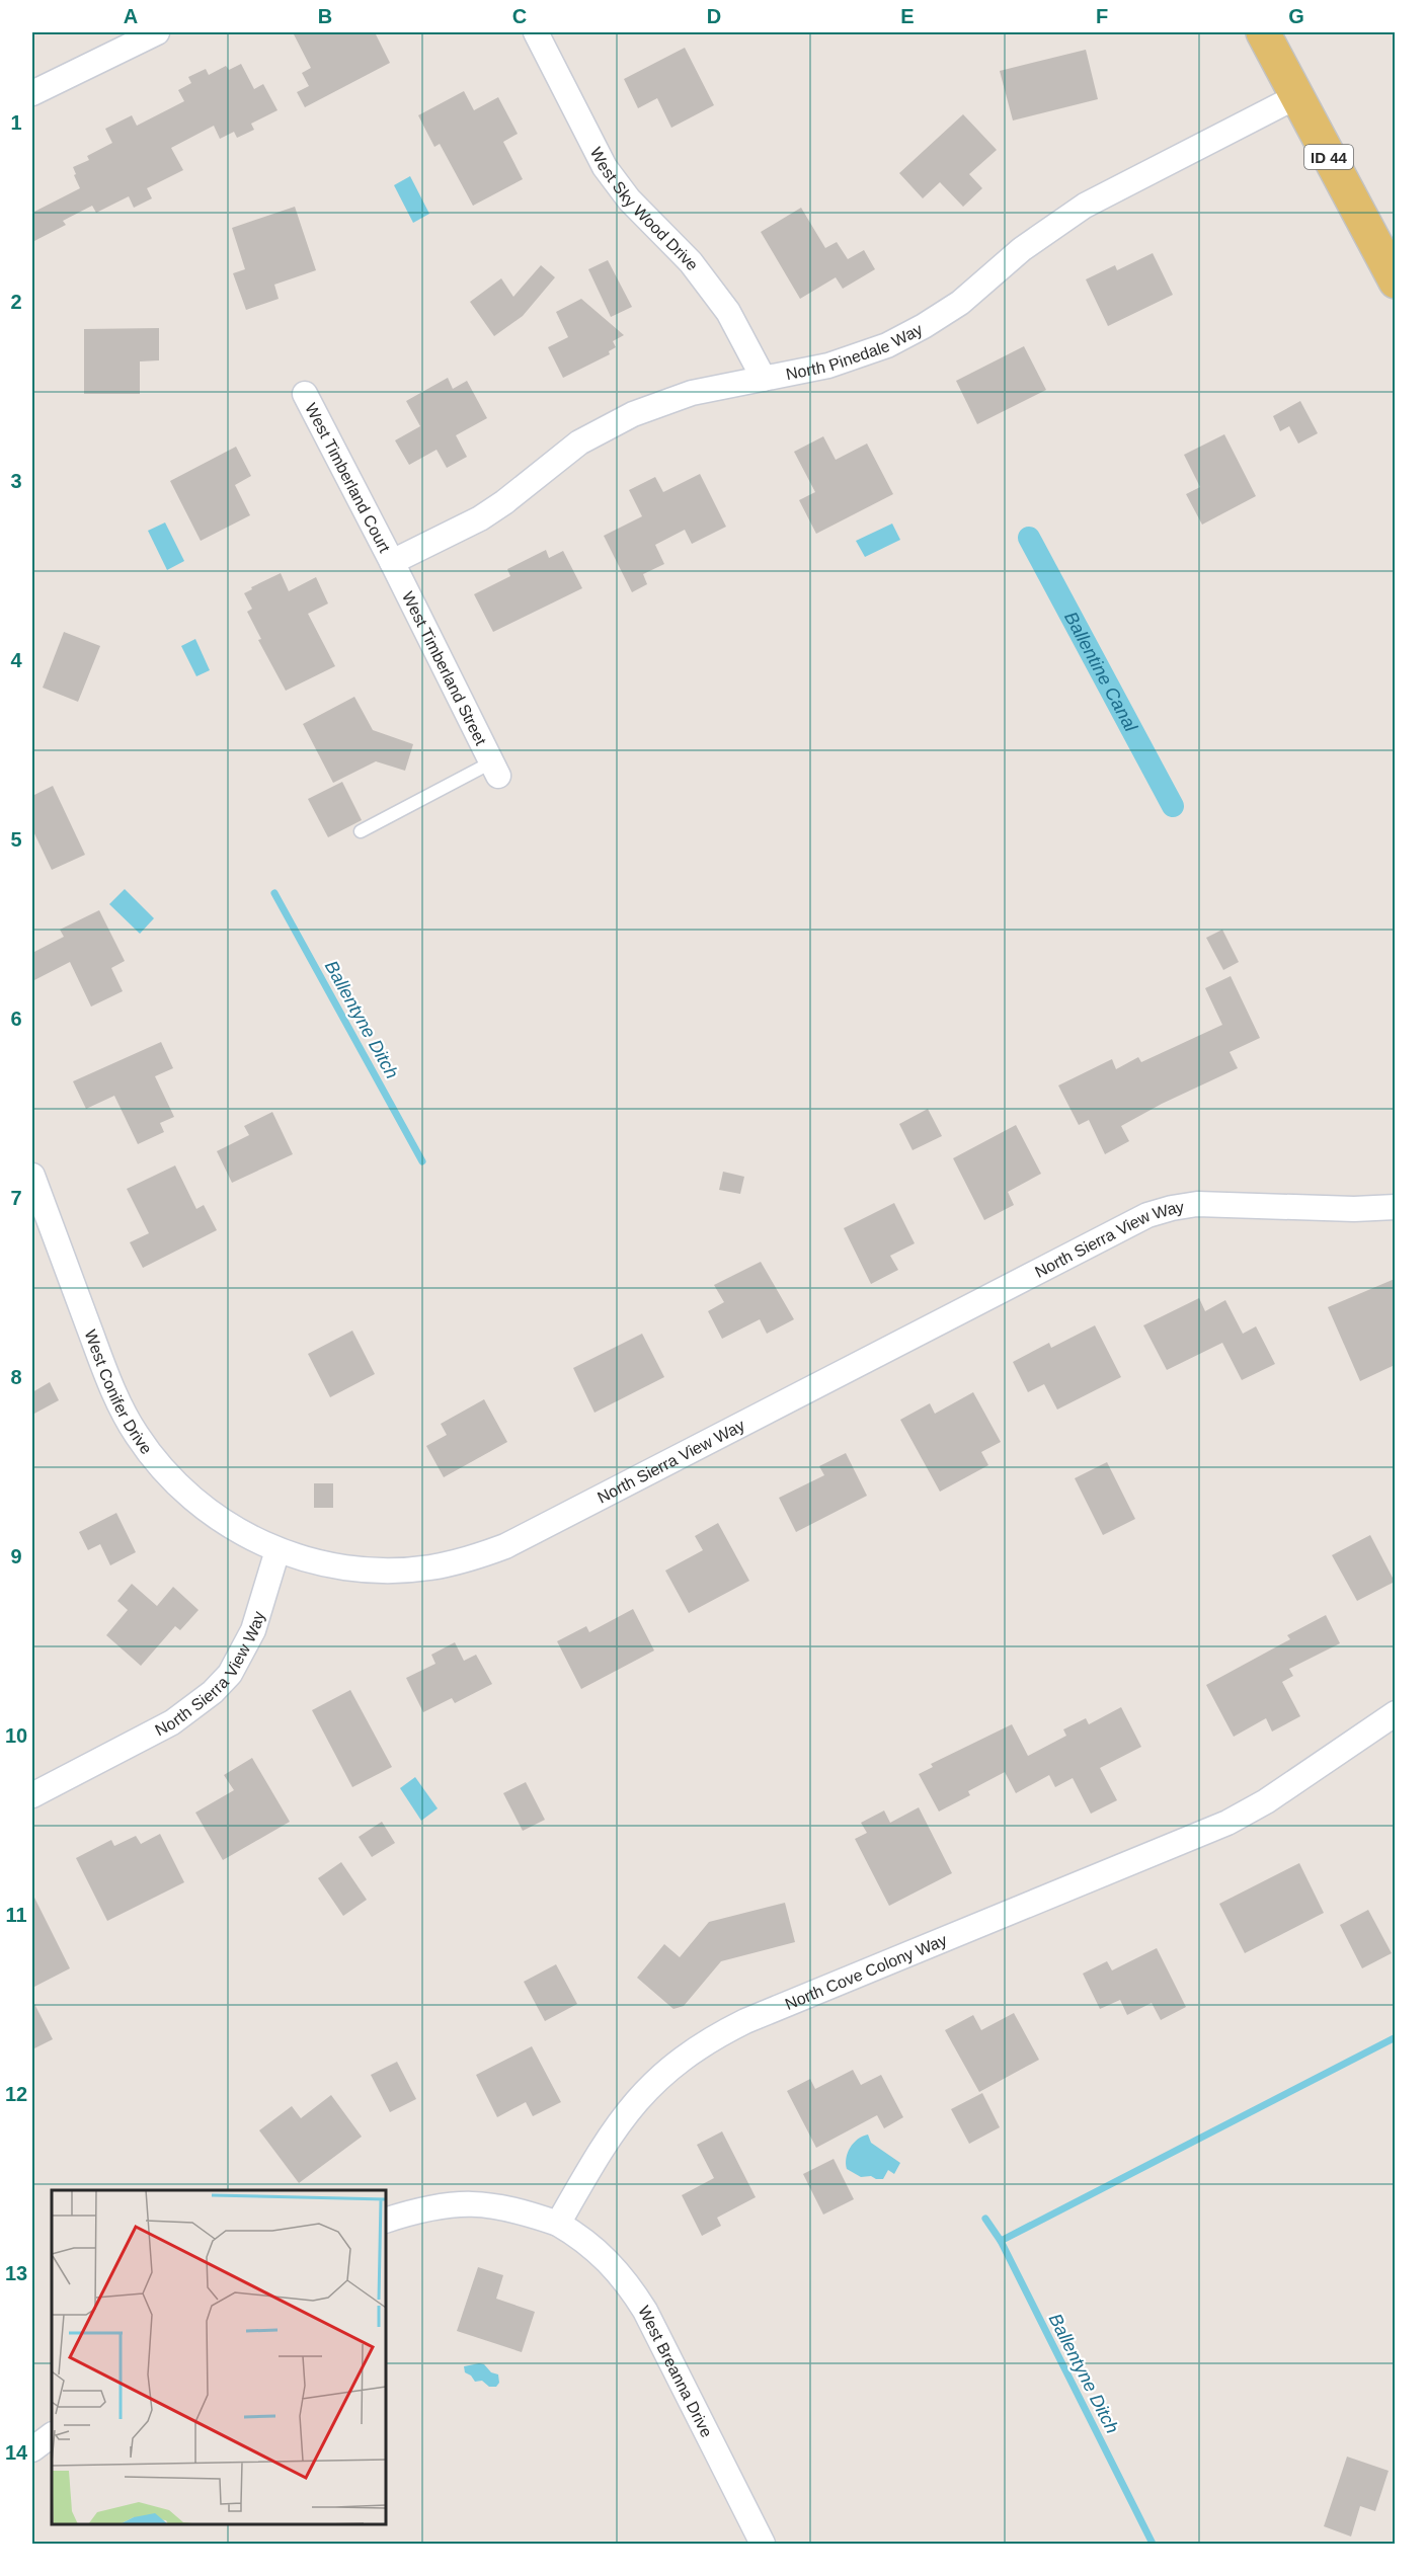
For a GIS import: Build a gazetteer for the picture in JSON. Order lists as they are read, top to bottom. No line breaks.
{"streets":{"main road":["ID 44"],"street":["West Sky Wood Drive","North Pinedale Way","West Timberland Court","West Timberland Street","North Sierra View Way","West Conifer Drive","North Cove Colony Way","West Breanna Drive"]},"crossings":[["ID 44","North Pinedale Way"],["West Sky Wood Drive","North Pinedale Way"],["North Pinedale Way","West Timberland Court"],["North Pinedale Way","West Timberland Street"],["West Timberland Court","West Timberland Street"],["North Sierra View Way","West Conifer Drive"],["North Cove Colony Way","West Breanna Drive"]],"water":["Ballentine Canal","Ballentyne Ditch"],"grid":{"columns":["A","B","C","D","E","F","G"],"rows":["1","2","3","4","5","6","7","8","9","10","11","12","13","14"]}}
